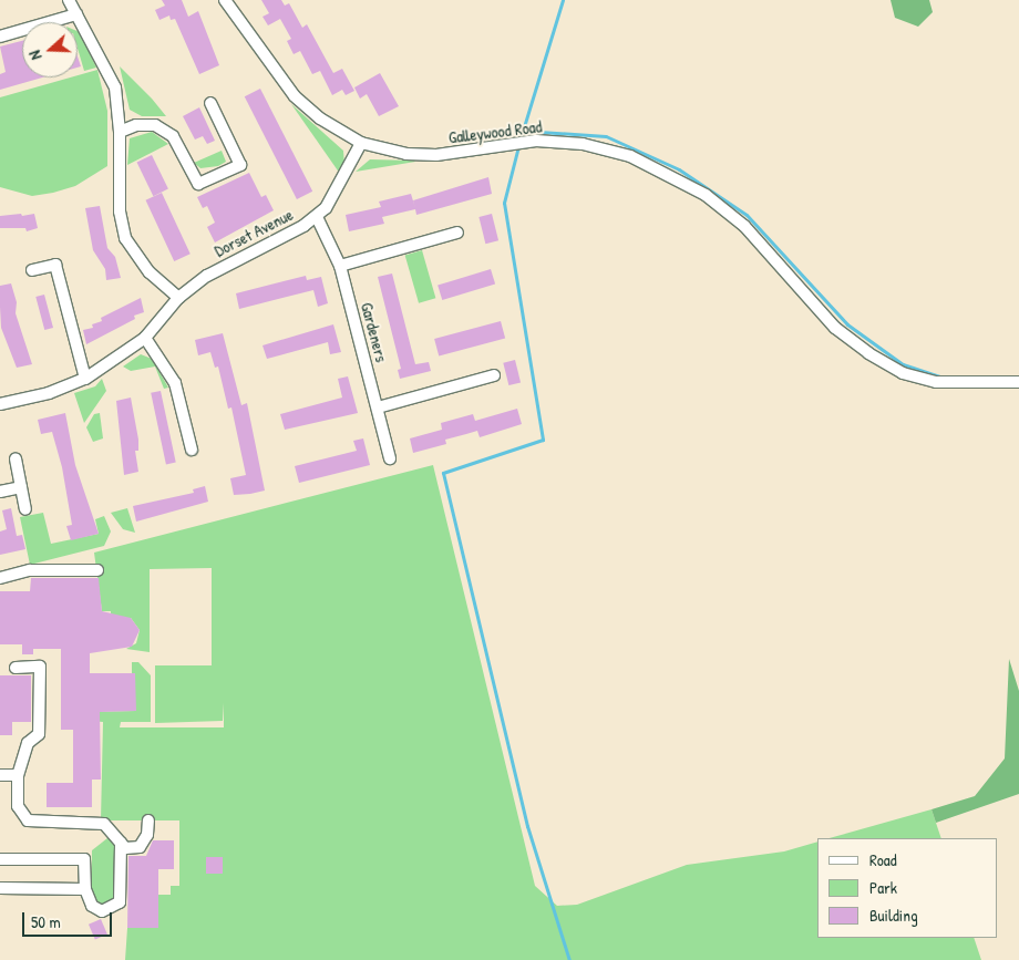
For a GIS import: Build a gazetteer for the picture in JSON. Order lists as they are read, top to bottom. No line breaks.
{"streets":{"street":["Galleywood Road","Dorset Avenue","Gardeners"]},"crossings":[["Galleywood Road","Dorset Avenue"],["Dorset Avenue","Gardeners"]],"legend":["Road","Park","Building"],"scale_bar":"50 m","north":"left"}
